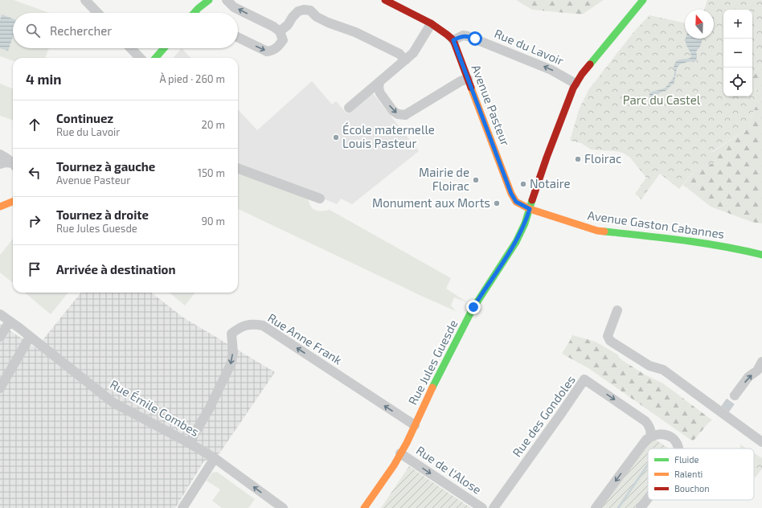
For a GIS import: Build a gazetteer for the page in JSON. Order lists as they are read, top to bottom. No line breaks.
{"streets":{"street":["Rue du Lavoir","Avenue Pasteur","Avenue Gaston Cabannes","Rue Anne Frank","Rue Jules Guesde","Rue Émile Combes","Rue des Gondoles","Rue de l'Alose"]},"crossings":[["Rue du Lavoir","Avenue Pasteur"],["Rue du Lavoir","Rue Jules Guesde"],["Avenue Pasteur","Avenue Gaston Cabannes"],["Avenue Pasteur","Rue Jules Guesde"],["Avenue Gaston Cabannes","Rue Jules Guesde"],["Rue Anne Frank","Rue Jules Guesde"],["Rue Anne Frank","Rue Émile Combes"],["Rue Jules Guesde","Rue de l'Alose"]],"one_way":["Rue du Lavoir","Rue de l'Alose"],"parks":["Parc du Castel"],"places":["École maternelle Louis Pasteur","Floirac","Mairie de Floirac","Notaire","Monument aux Morts"],"legend":["Fluide","Ralenti","Bouchon"],"north":"top","page":{"map_buttons":["+","−"],"search":"Rechercher","heading":["4 min","À pied · 260 m"],"list":[["Continuez","Rue du Lavoir","20 m"],["Tournez à gauche","Avenue Pasteur","150 m"],["Tournez à droite","Rue Jules Guesde","90 m"],"Arrivée à destination"]}}
